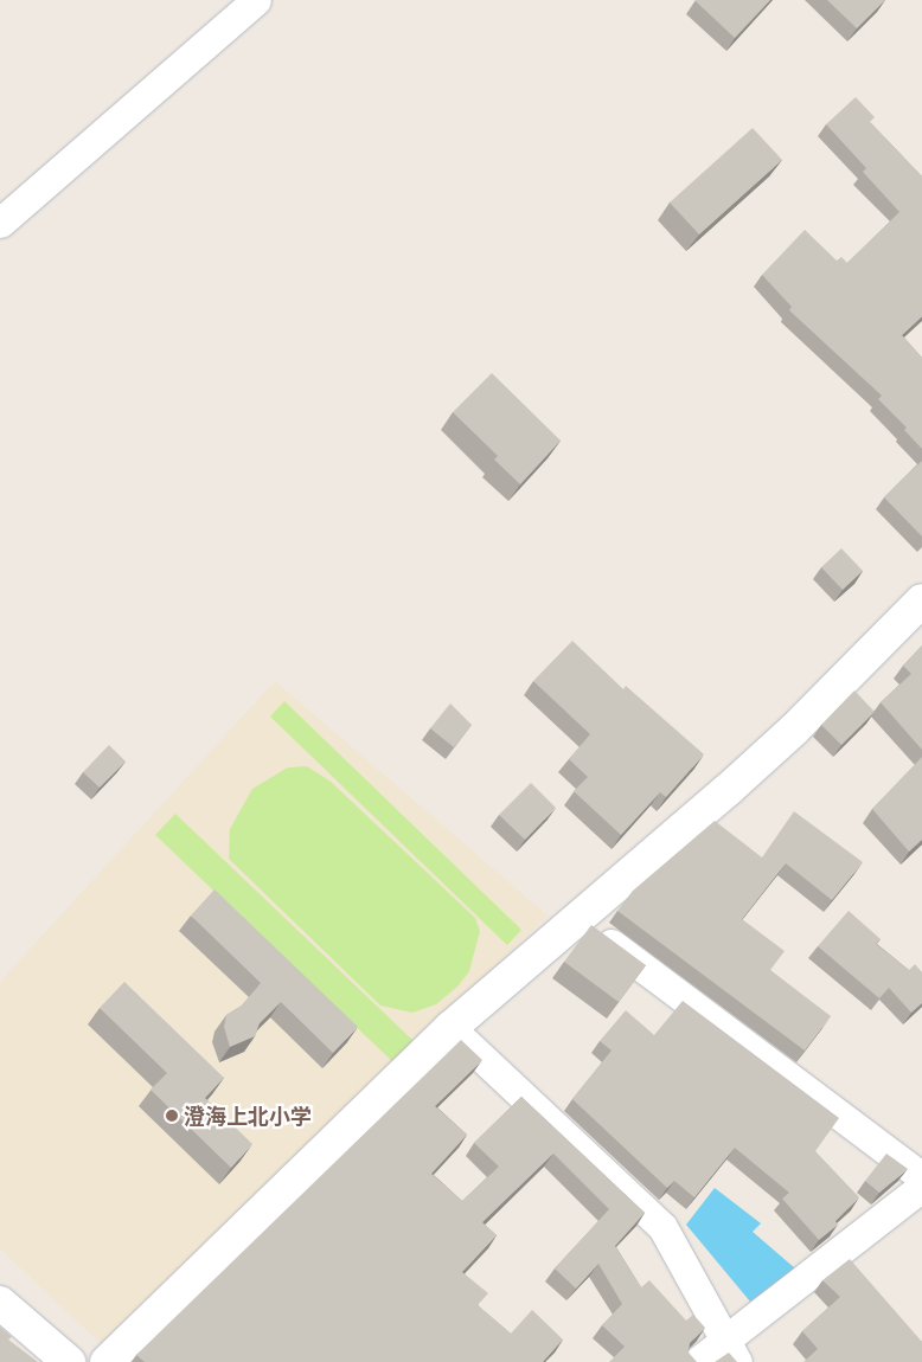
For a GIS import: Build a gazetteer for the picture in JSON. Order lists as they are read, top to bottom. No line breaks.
{"places":["澄海上北小学"]}
